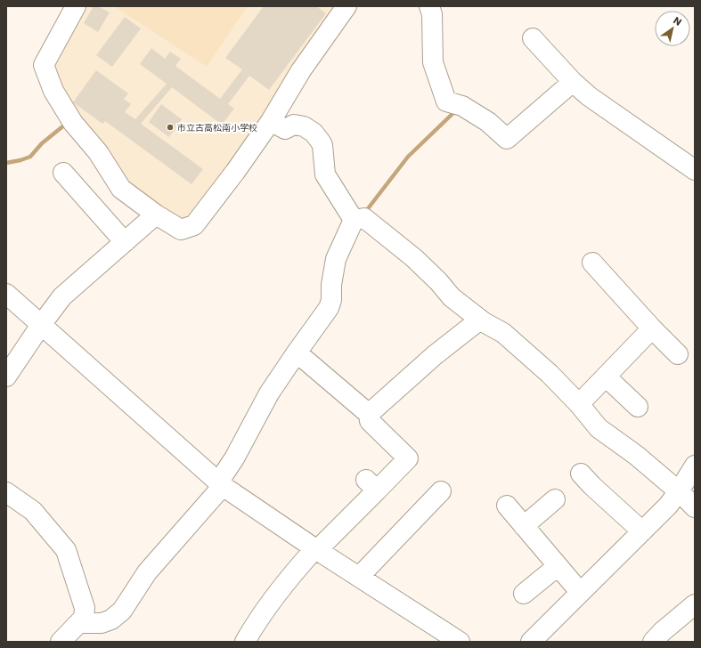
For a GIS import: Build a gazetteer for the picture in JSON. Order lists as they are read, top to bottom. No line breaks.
{"places":["市立古高松南小学校"],"north":"top right"}
